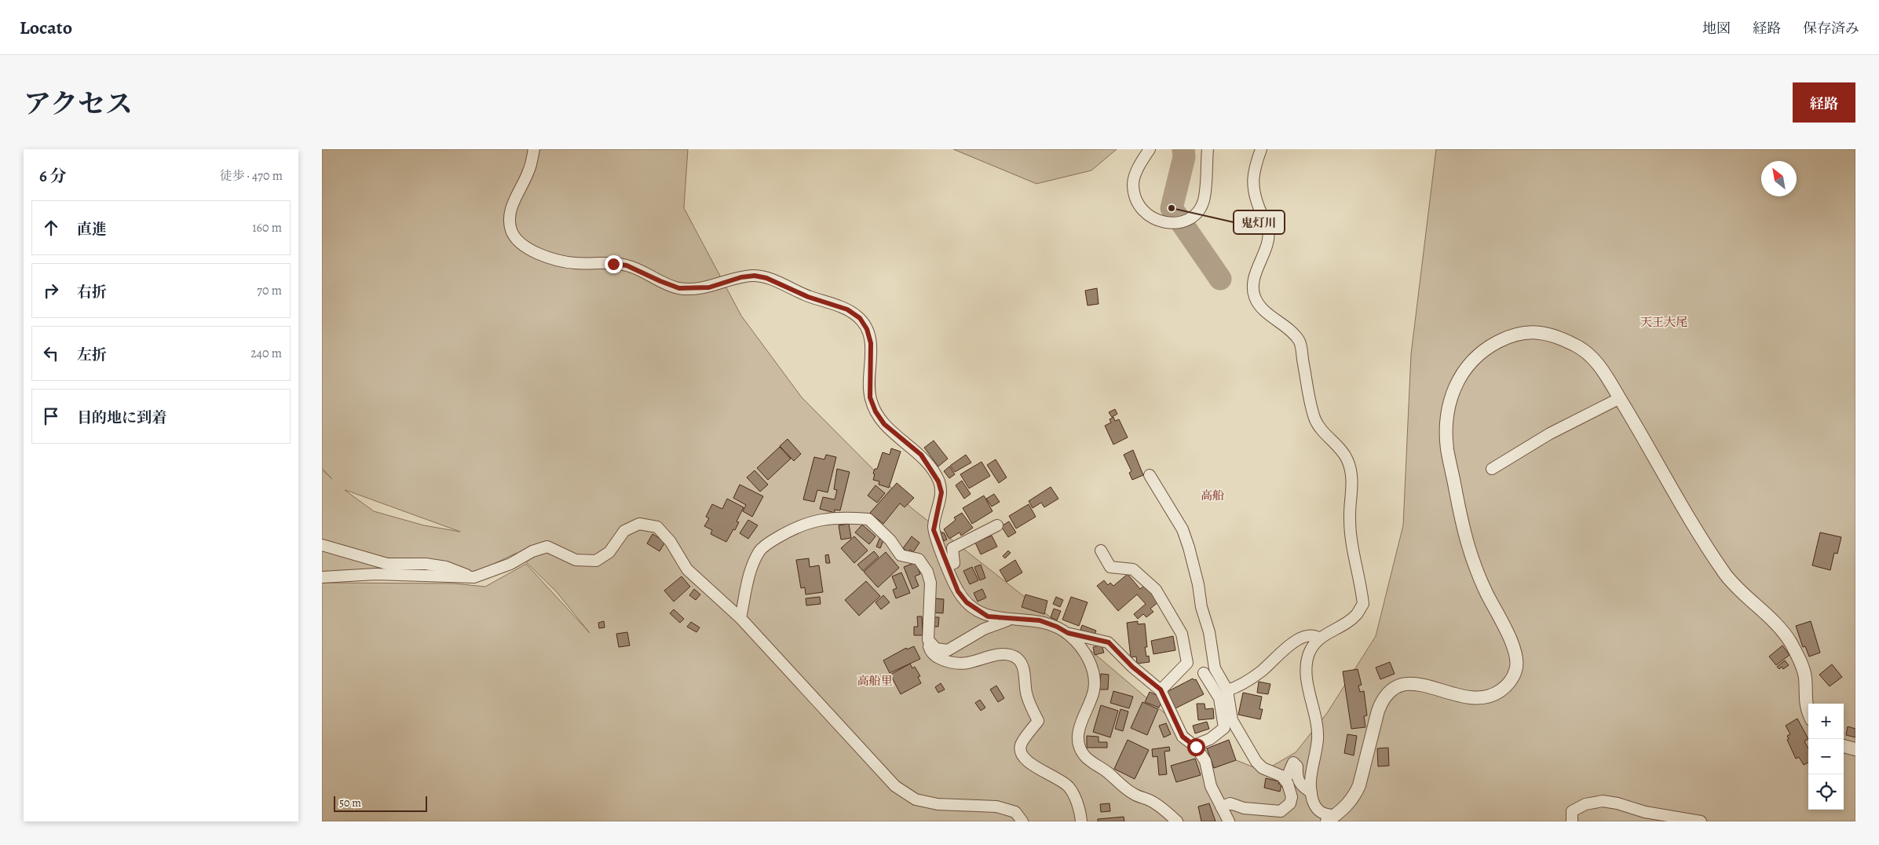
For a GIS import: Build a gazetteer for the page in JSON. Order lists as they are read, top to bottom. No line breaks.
{"districts":["天王大尾","高船","高船里"],"places":["鬼灯川"],"scale_bar":"50 m","north":"top left","page":{"header":"Locato","nav":["地図","経路","保存済み"],"title":"アクセス","buttons":"経路","heading":["6 分","徒歩 · 470 m"],"list":[["直進","160 m"],["右折","70 m"],["左折","240 m"],"目的地に到着"],"map_buttons":["+","−"],"scale":"50 m"}}
